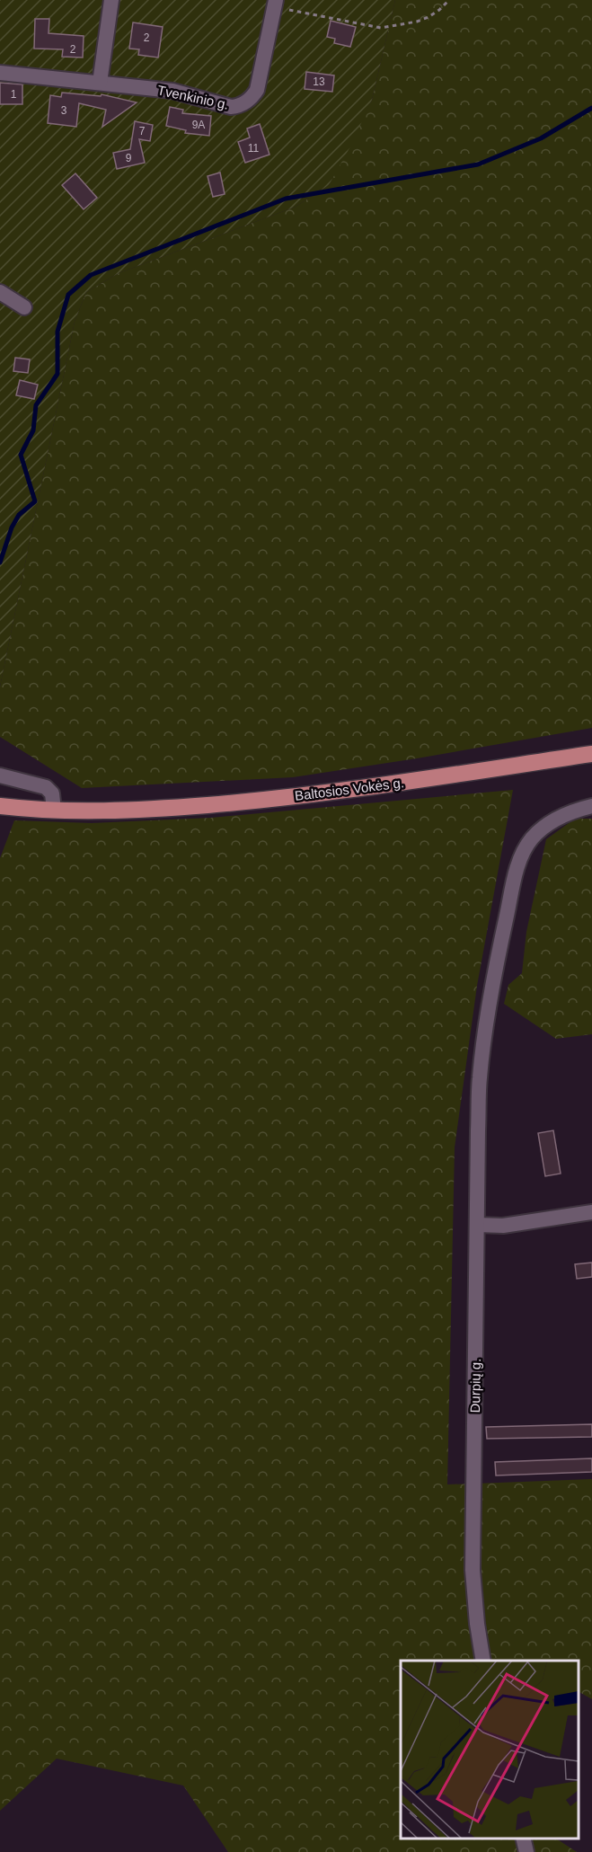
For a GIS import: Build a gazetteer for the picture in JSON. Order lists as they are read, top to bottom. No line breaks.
{"streets":{"main road":["Baltosios Vokės g."],"street":["Tvenkinio g.","Durpių g."]},"house_numbers":["2","2","13","1","3","9A","7","11","9"]}
